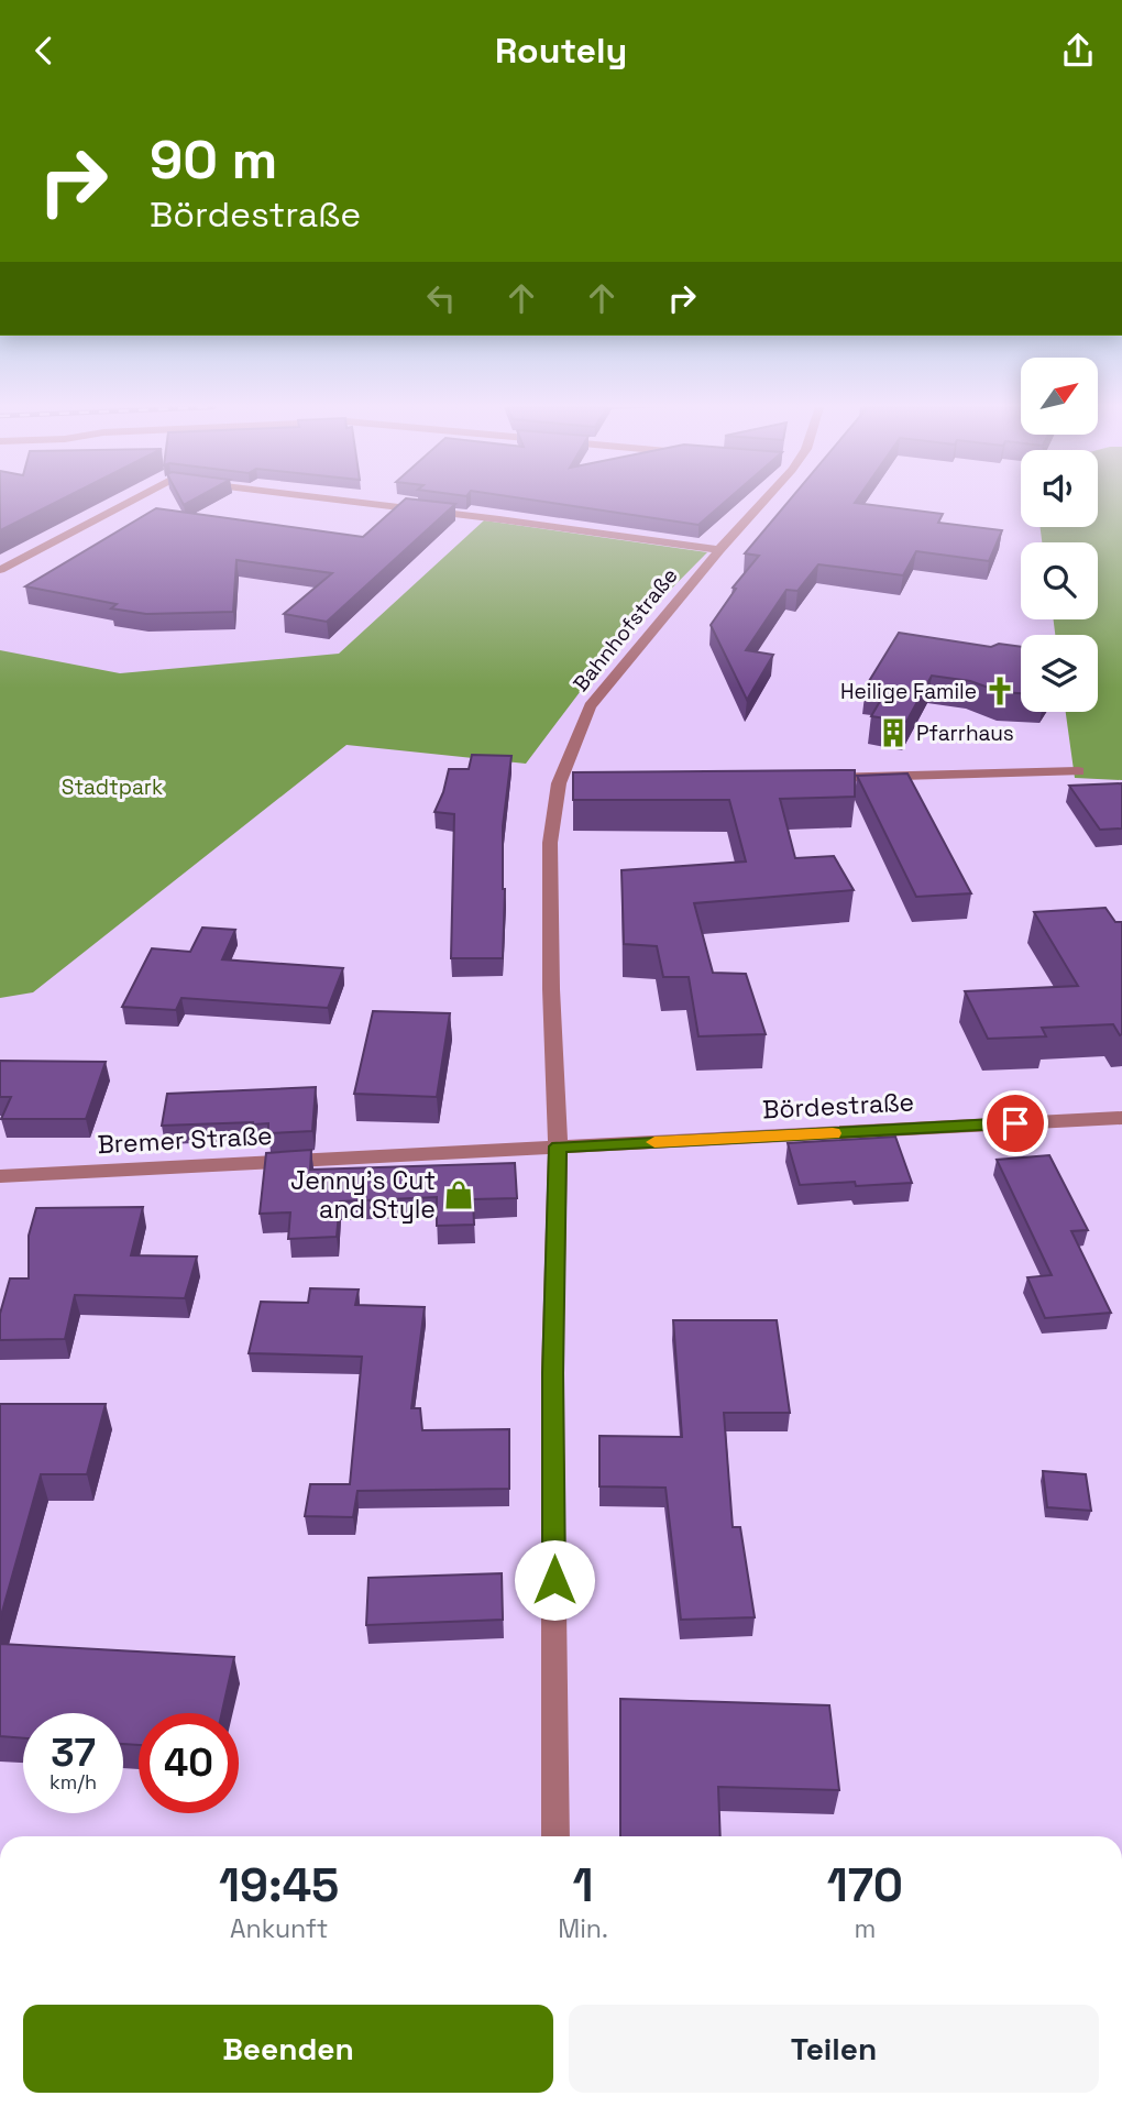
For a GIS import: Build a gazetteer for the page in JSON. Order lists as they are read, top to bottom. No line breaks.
{"streets":{"street":["Bahnhofstraße","Bördestraße","Bremer Straße"]},"crossings":[["Bahnhofstraße","Bördestraße"],["Bahnhofstraße","Bremer Straße"],["Bördestraße","Bremer Straße"]],"parks":["Stadtpark"],"places":{"church":["Heilige Famile"],"building":["Pfarrhaus"],"shop":["Jenny's Cut and Style"]},"north":"top right","page":{"header":"Routely","turn":["90 m","Bördestraße"],"speed":"37 km/h","limit":"40","eta":["19:45","Ankunft","1","Min.","170","m"],"buttons":["Beenden","Teilen"]}}
